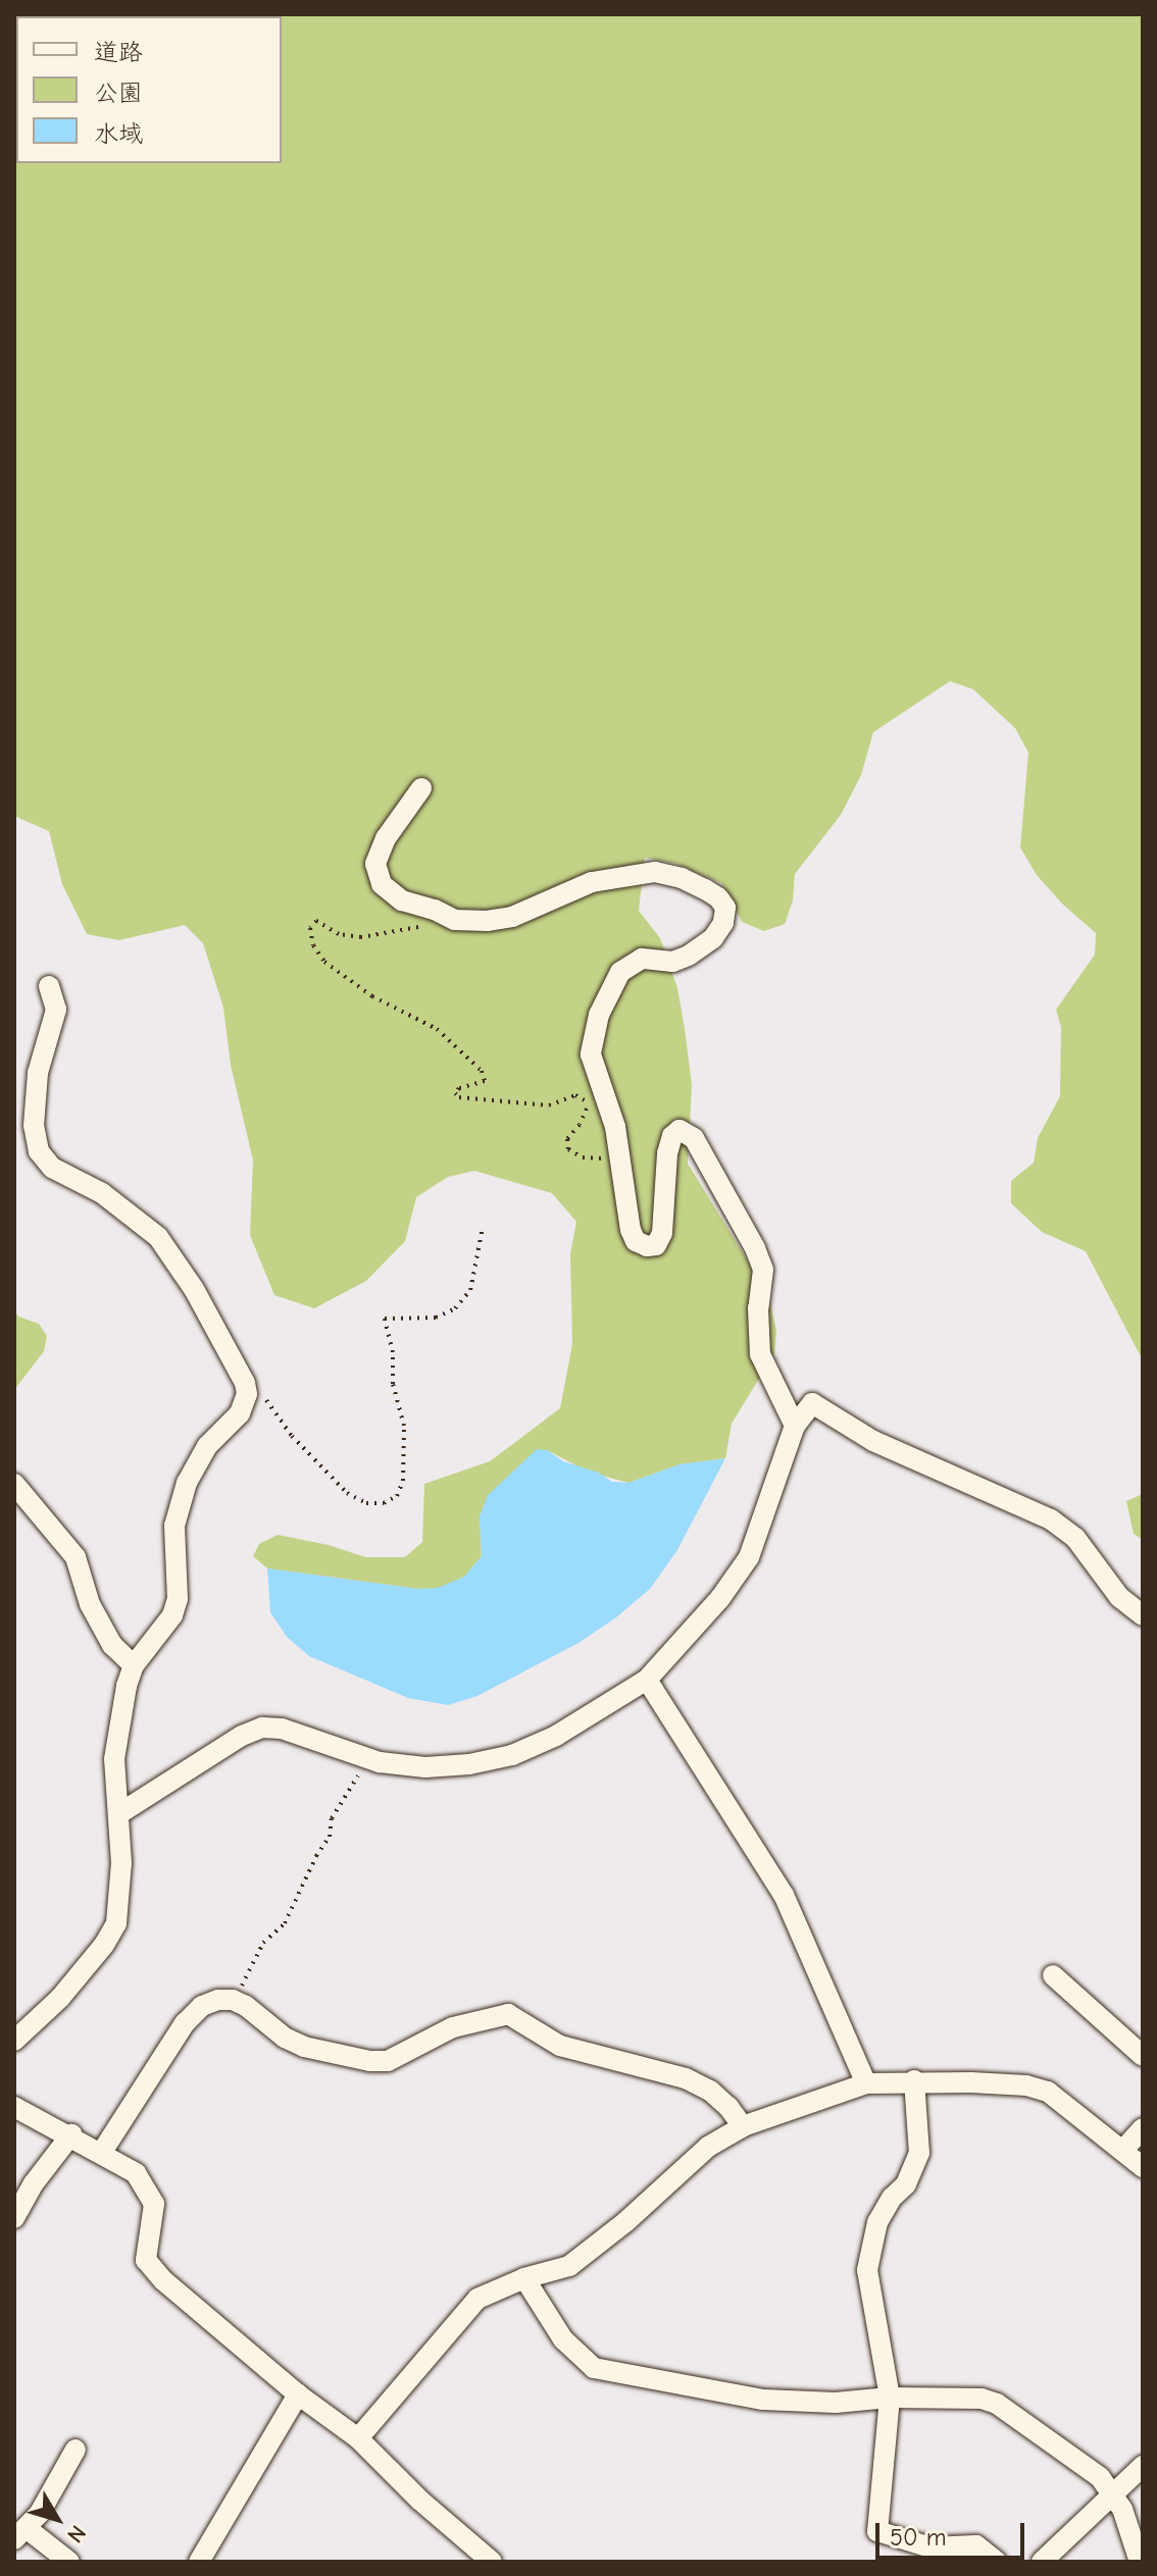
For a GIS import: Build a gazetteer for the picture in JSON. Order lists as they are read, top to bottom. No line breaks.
{"legend":["道路","公園","水域"],"scale_bar":"50 m","north":"bottom right"}
